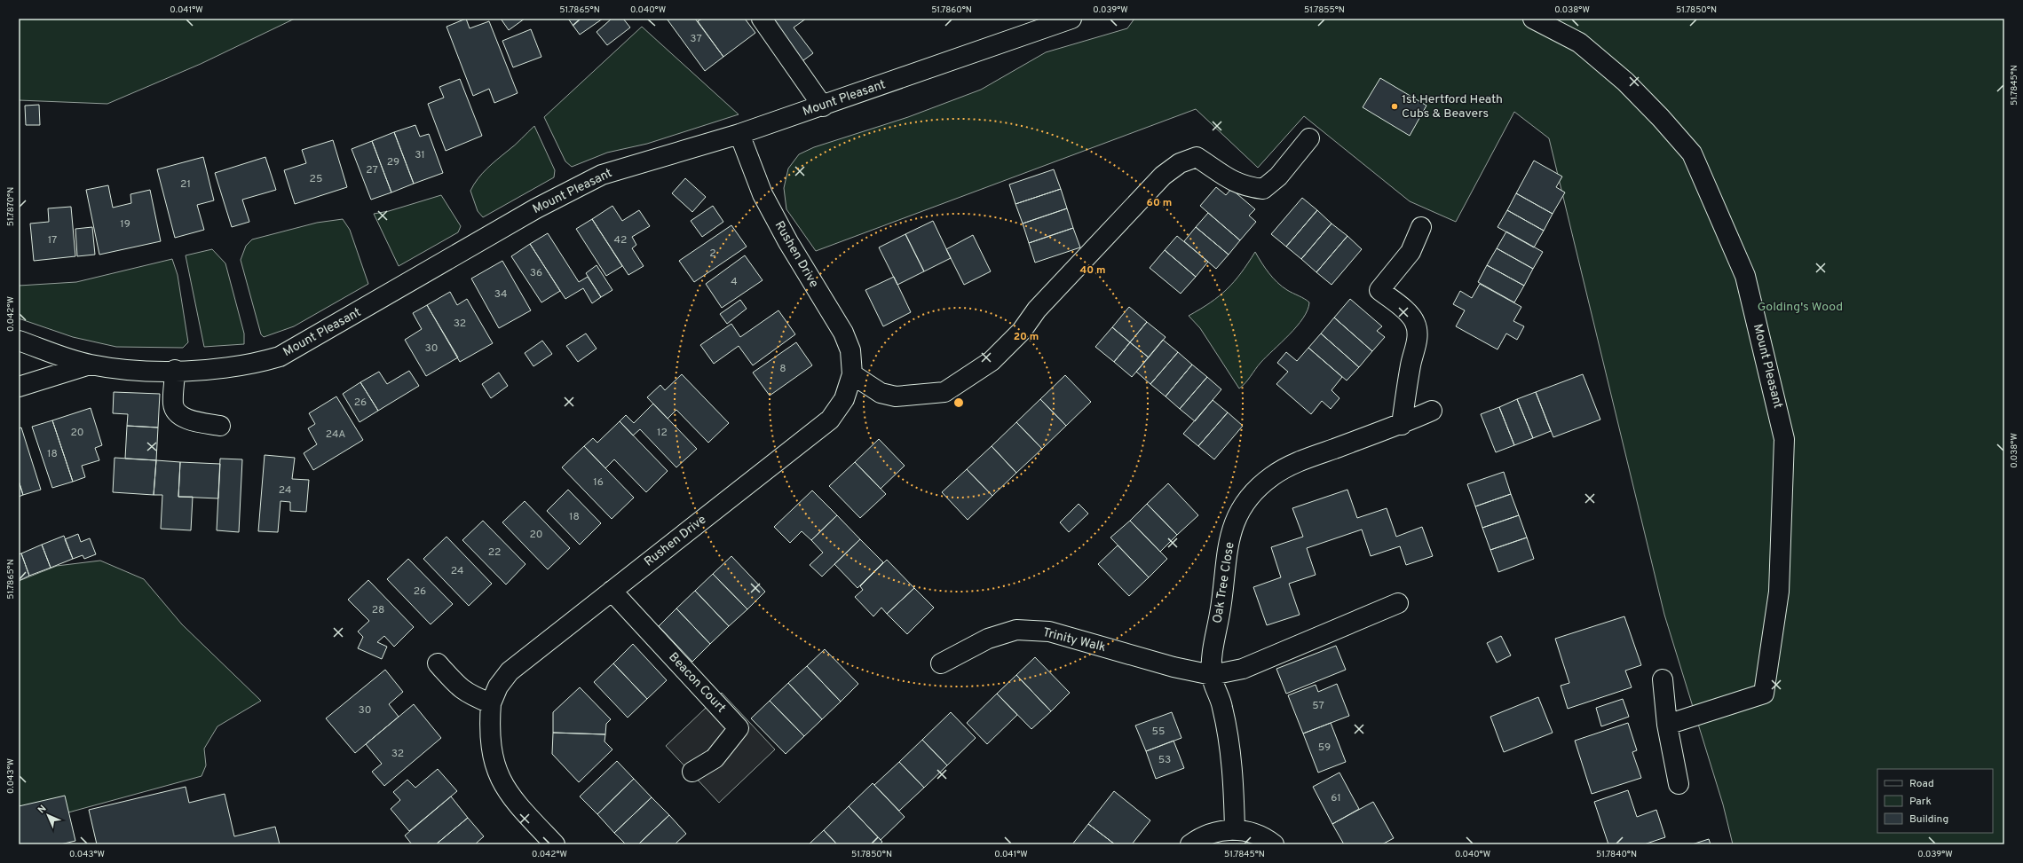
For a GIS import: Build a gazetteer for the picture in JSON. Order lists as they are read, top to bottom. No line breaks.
{"streets":{"street":["Mount Pleasant","Rushen Drive","Oak Tree Close","Trinity Walk","Beacon Court"]},"crossings":[["Mount Pleasant","Rushen Drive"],["Rushen Drive","Beacon Court"],["Oak Tree Close","Trinity Walk"]],"parks":["Golding's Wood"],"places":["1st Hertford Heath Cubs & Beavers"],"house_numbers":["37","31","29","27","25","21","19","17","42","2","36","4","34","32","30","8","26","20","12","24A","18","16","24","18","20","22","24","26","28","57","30","55","59","32","53","61"],"legend":["Road","Park","Building"],"north":"top left","coordinates":["0.041°W","51.7865°N","0.040°W","51.7860°N","0.039°W","51.7855°N","0.038°W","51.7850°N","51.7845°N","51.7870°N","0.042°W","0.043°W","51.7840°N"],"rings":["60 m","40 m","20 m"]}
